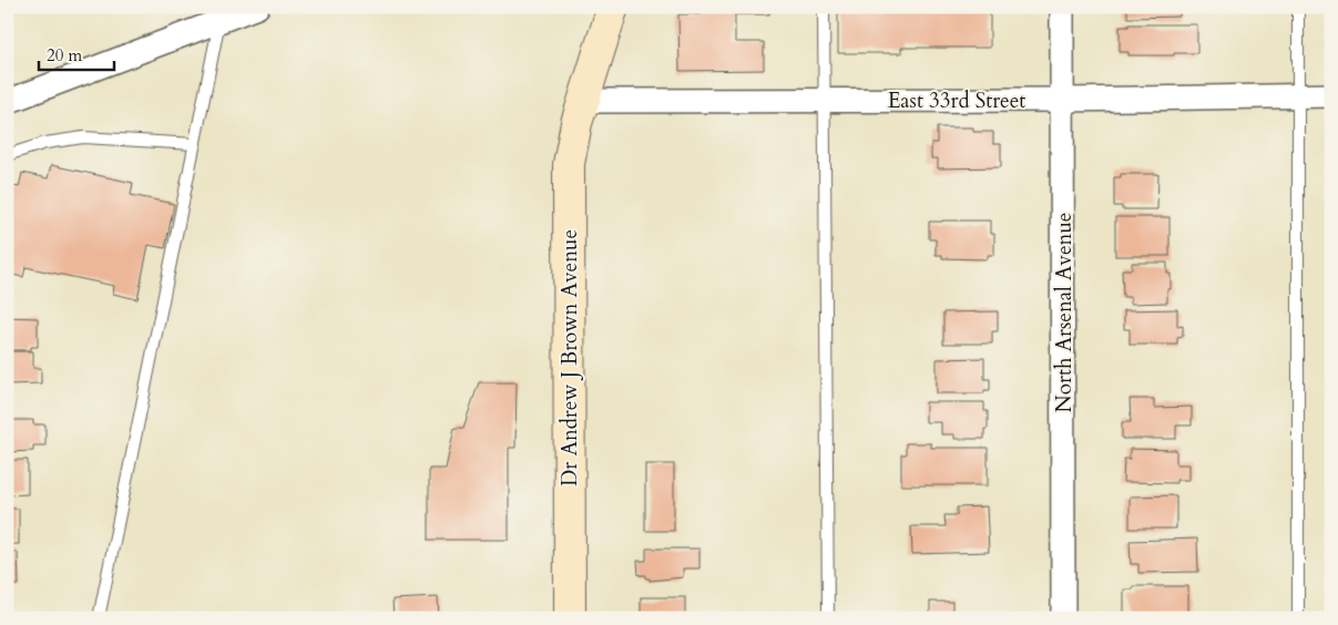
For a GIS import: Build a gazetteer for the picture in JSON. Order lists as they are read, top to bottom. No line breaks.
{"streets":{"main road":["Dr Andrew J Brown Avenue"],"street":["East 33rd Street","North Arsenal Avenue"]},"crossings":[["East 33rd Street","North Arsenal Avenue"],["East 33rd Street","Dr Andrew J Brown Avenue"]],"scale_bar":"20 m"}
